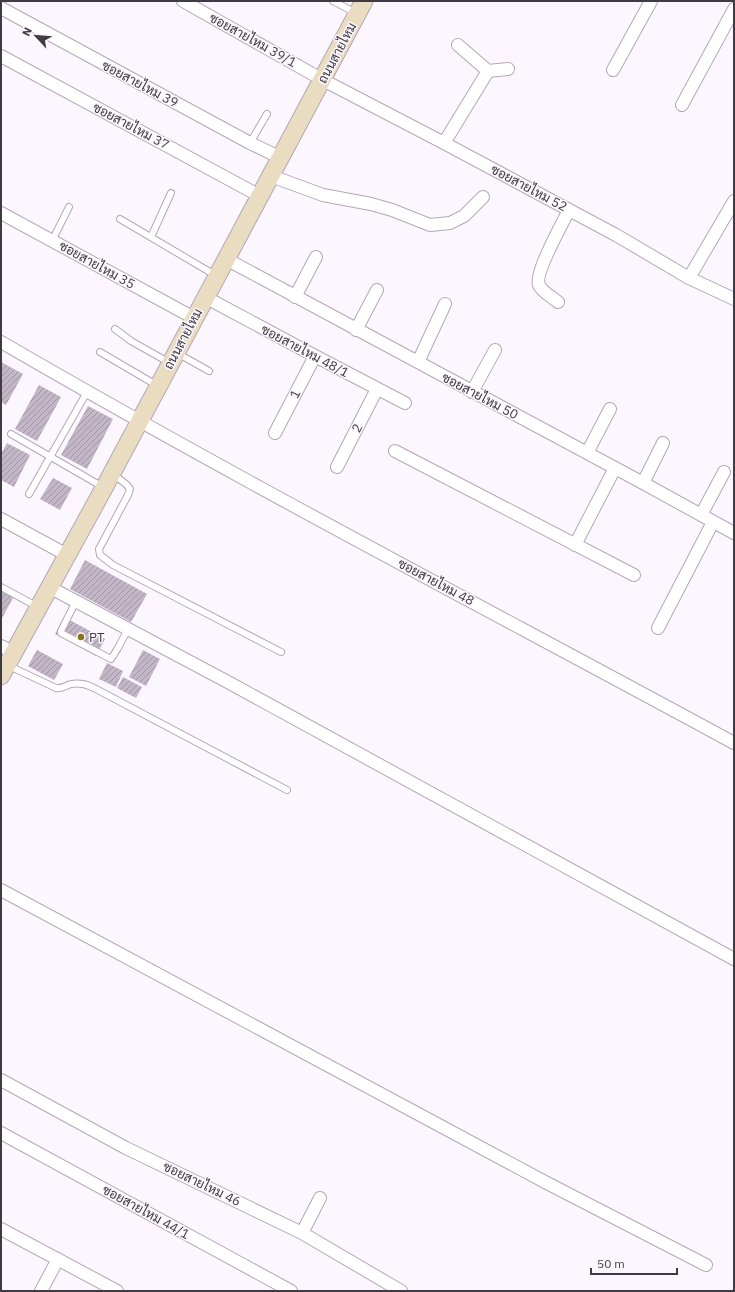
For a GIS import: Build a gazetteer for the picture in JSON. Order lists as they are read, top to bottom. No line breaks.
{"streets":{"main road":["ถนนสายไหม"],"street":["ซอยสายไหม 39/1","ซอยสายไหม 39","ซอยสายไหม 37","ซอยสายไหม 52","ซอยสายไหม 35","ซอยสายไหม 48/1","1","ซอยสายไหม 50","2","ซอยสายไหม 48","ซอยสายไหม 46","ซอยสายไหม 44/1"]},"crossings":[["ซอยสายไหม 39/1","ถนนสายไหม"],["ซอยสายไหม 39/1","ซอยสายไหม 52"],["ถนนสายไหม","ซอยสายไหม 39"],["ถนนสายไหม","ซอยสายไหม 37"],["ถนนสายไหม","ซอยสายไหม 52"],["ถนนสายไหม","ซอยสายไหม 35"],["ถนนสายไหม","ซอยสายไหม 48/1"],["ถนนสายไหม","ซอยสายไหม 50"],["ถนนสายไหม","ซอยสายไหม 48"],["ซอยสายไหม 48/1","1"],["ซอยสายไหม 48/1","2"]],"places":["PT"],"scale_bar":"50 m","north":"top left"}
